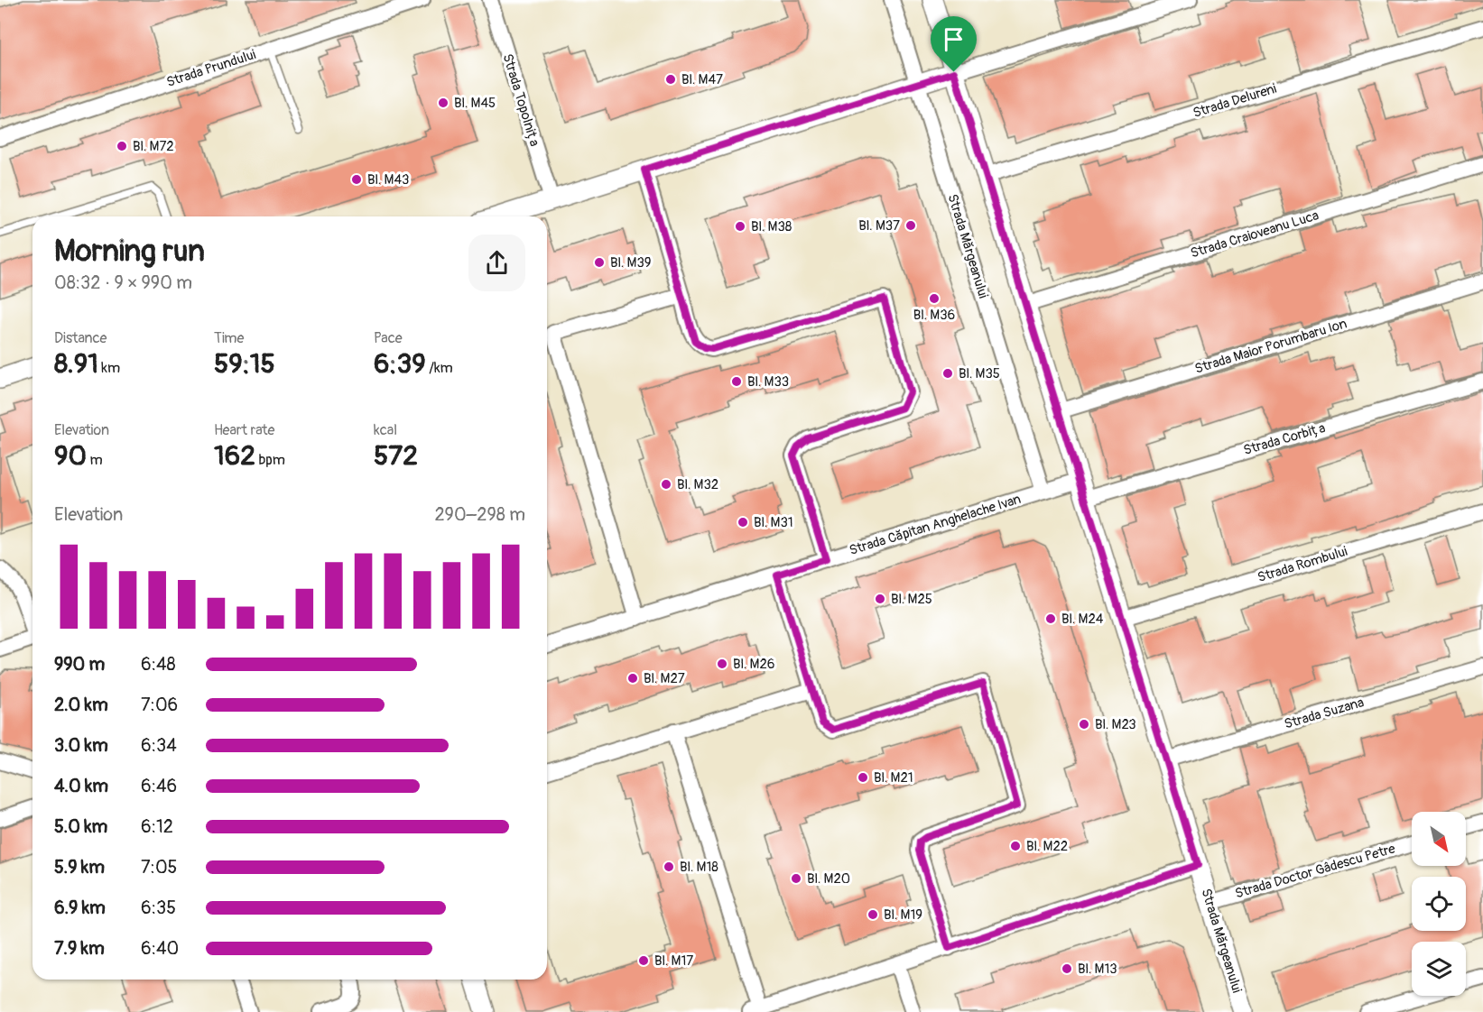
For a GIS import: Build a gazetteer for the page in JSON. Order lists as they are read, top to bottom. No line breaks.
{"streets":{"street":["Strada Prundului","Strada Topolnița","Strada Delureni","Strada Craioveanu Luca","Strada Mărgeanului","Strada Maior Porumbaru Ion","Strada Corbița","Strada Căpitan Anghelache Ivan","Strada Rombului","Strada Suzana","Strada Doctor Gâdescu Petre"]},"crossings":[["Strada Delureni","Strada Mărgeanului"],["Strada Craioveanu Luca","Strada Mărgeanului"],["Strada Mărgeanului","Strada Maior Porumbaru Ion"],["Strada Mărgeanului","Strada Corbița"],["Strada Mărgeanului","Strada Căpitan Anghelache Ivan"],["Strada Mărgeanului","Strada Rombului"],["Strada Mărgeanului","Strada Suzana"],["Strada Mărgeanului","Strada Doctor Gâdescu Petre"],["Strada Corbița","Strada Căpitan Anghelache Ivan"]],"places":["Bl. M47","Bl. M45","Bl. M72","Bl. M43","Bl. M37","Bl. M38","Bl. M39","Bl. M36","Bl. M35","Bl. M33","Bl. M32","Bl. M31","Bl. M25","Bl. M24","Bl. M26","Bl. M27","Bl. M23","Bl. M21","Bl. M22","Bl. M18","Bl. M20","Bl. M19","Bl. M17","Bl. M13"],"north":"bottom right","page":{"heading":["Morning run","08:32 · 9 × 990 m"],"stats":[["Distance","8.91 km"],["Time","59:15"],["Pace","6:39 /km"],["Elevation","90 m"],["Heart rate","162 bpm"],["kcal","572"]],"chart":["Elevation","290–298 m"],"list":[{"name":"990 m","note":"6:48"},{"name":"2.0 km","note":"7:06"},{"name":"3.0 km","note":"6:34"},{"name":"4.0 km","note":"6:46"},{"name":"5.0 km","note":"6:12"},{"name":"5.9 km","note":"7:05"},{"name":"6.9 km","note":"6:35"},{"name":"7.9 km","note":"6:40"}]}}
